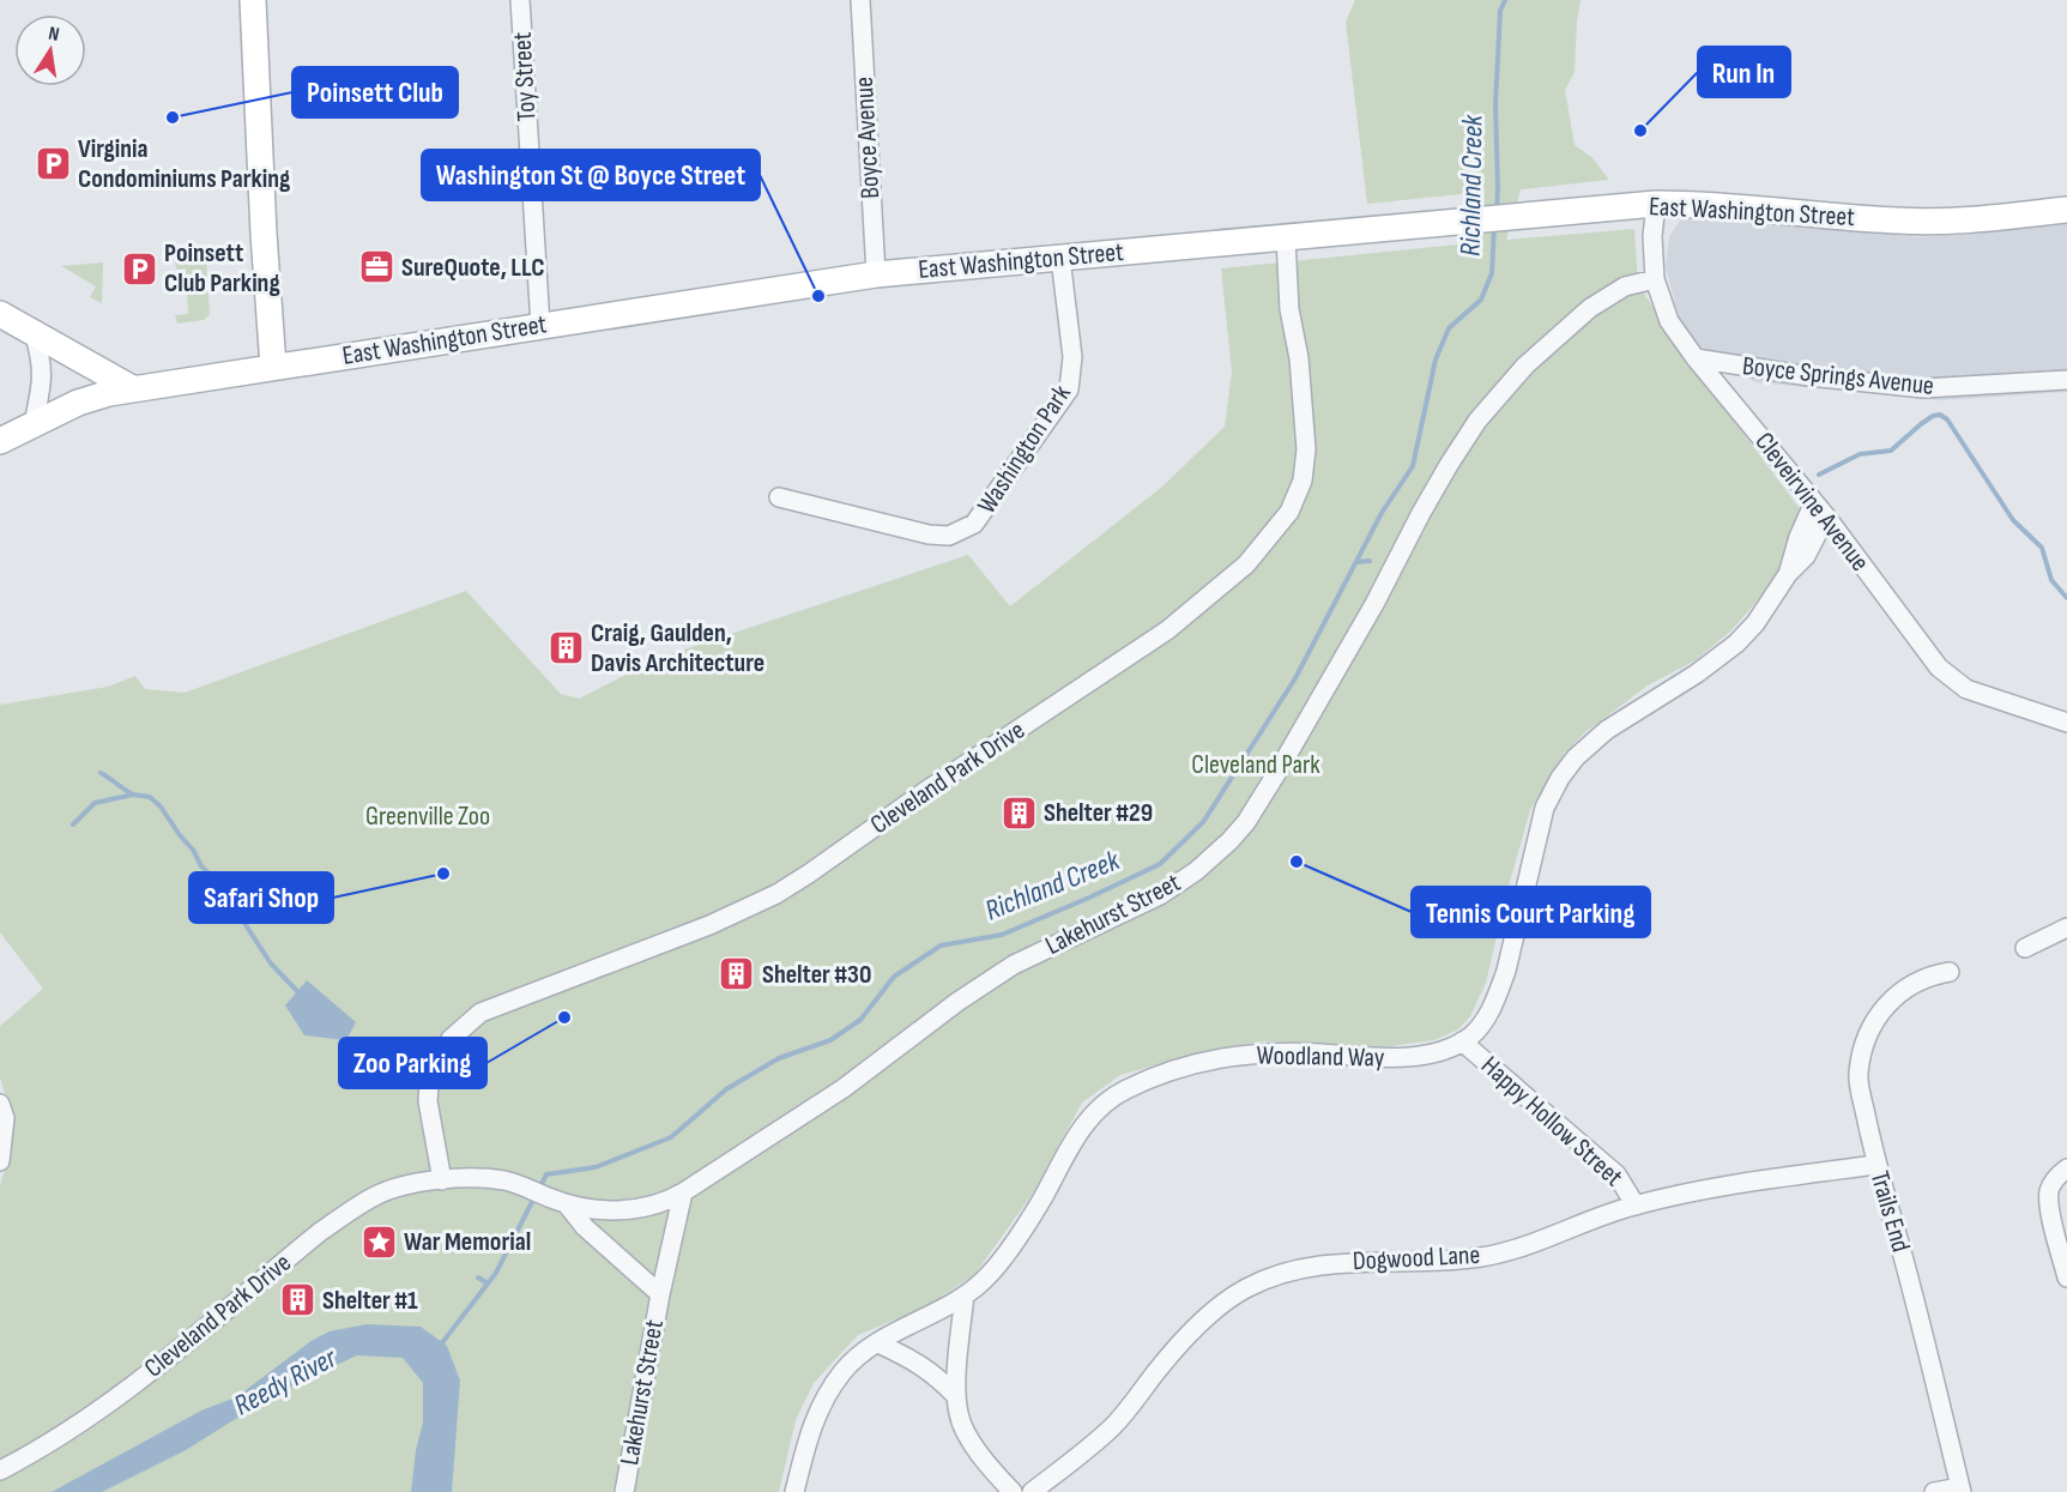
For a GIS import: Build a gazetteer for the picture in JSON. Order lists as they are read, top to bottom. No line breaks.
{"streets":{"street":["Toy Street","Boyce Avenue","East Washington Street","Boyce Springs Avenue","Washington Park","Cleveirvine Avenue","Cleveland Park Drive","Lakehurst Street","Woodland Way","Happy Hollow Street","Trails End","Dogwood Lane"]},"crossings":[["Toy Street","East Washington Street"],["Boyce Avenue","East Washington Street"],["East Washington Street","Washington Park"],["East Washington Street","Cleveirvine Avenue"],["East Washington Street","Cleveland Park Drive"],["Boyce Springs Avenue","Cleveirvine Avenue"],["Cleveirvine Avenue","Lakehurst Street"],["Cleveirvine Avenue","Woodland Way"],["Cleveland Park Drive","Lakehurst Street"],["Woodland Way","Happy Hollow Street"],["Happy Hollow Street","Dogwood Lane"],["Trails End","Dogwood Lane"]],"water":["Richland Creek","Reedy River"],"parks":["Cleveland Park","Greenville Zoo"],"places":{"other":["Poinsett Club","Run In","Washington St @ Boyce Street","Tennis Court Parking","Safari Shop","Zoo Parking"],"parking":["Virginia Condominiums Parking","Poinsett Club Parking"],"office":["SureQuote, LLC"],"building":["Craig, Gaulden, Davis Architecture","Shelter #29","Shelter #30","Shelter #1"],"place":["War Memorial"]},"north":"top"}
